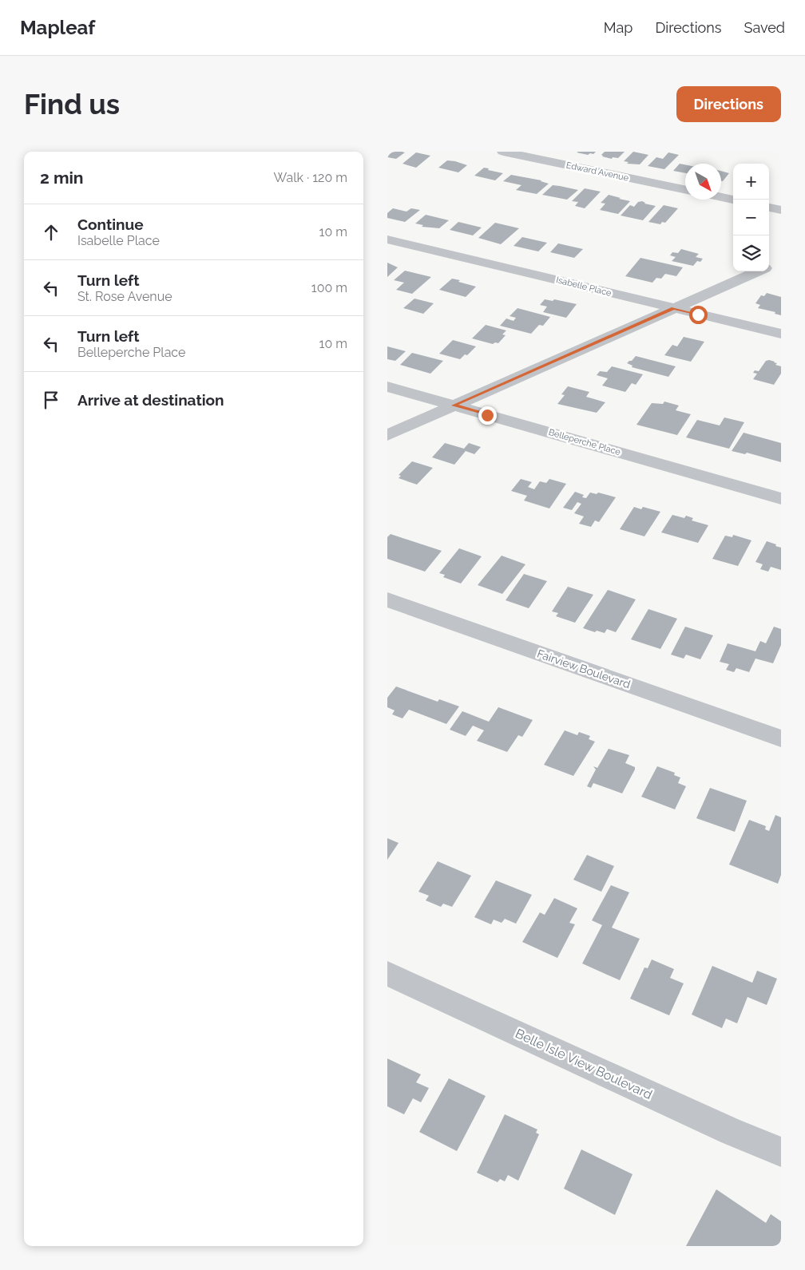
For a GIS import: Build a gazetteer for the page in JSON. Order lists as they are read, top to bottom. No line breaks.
{"streets":{"street":["Edward Avenue","Isabelle Place","Belleperche Place","Fairview Boulevard","Belle Isle View Boulevard"]},"north":"bottom right","page":{"header":"Mapleaf","nav":["Map","Directions","Saved"],"buttons":"Directions","title":"Find us","heading":["2 min","Walk · 120 m"],"map_buttons":["+","−"],"list":[["Continue","Isabelle Place","10 m"],["Turn left","St. Rose Avenue","100 m"],["Turn left","Belleperche Place","10 m"],"Arrive at destination"]}}
